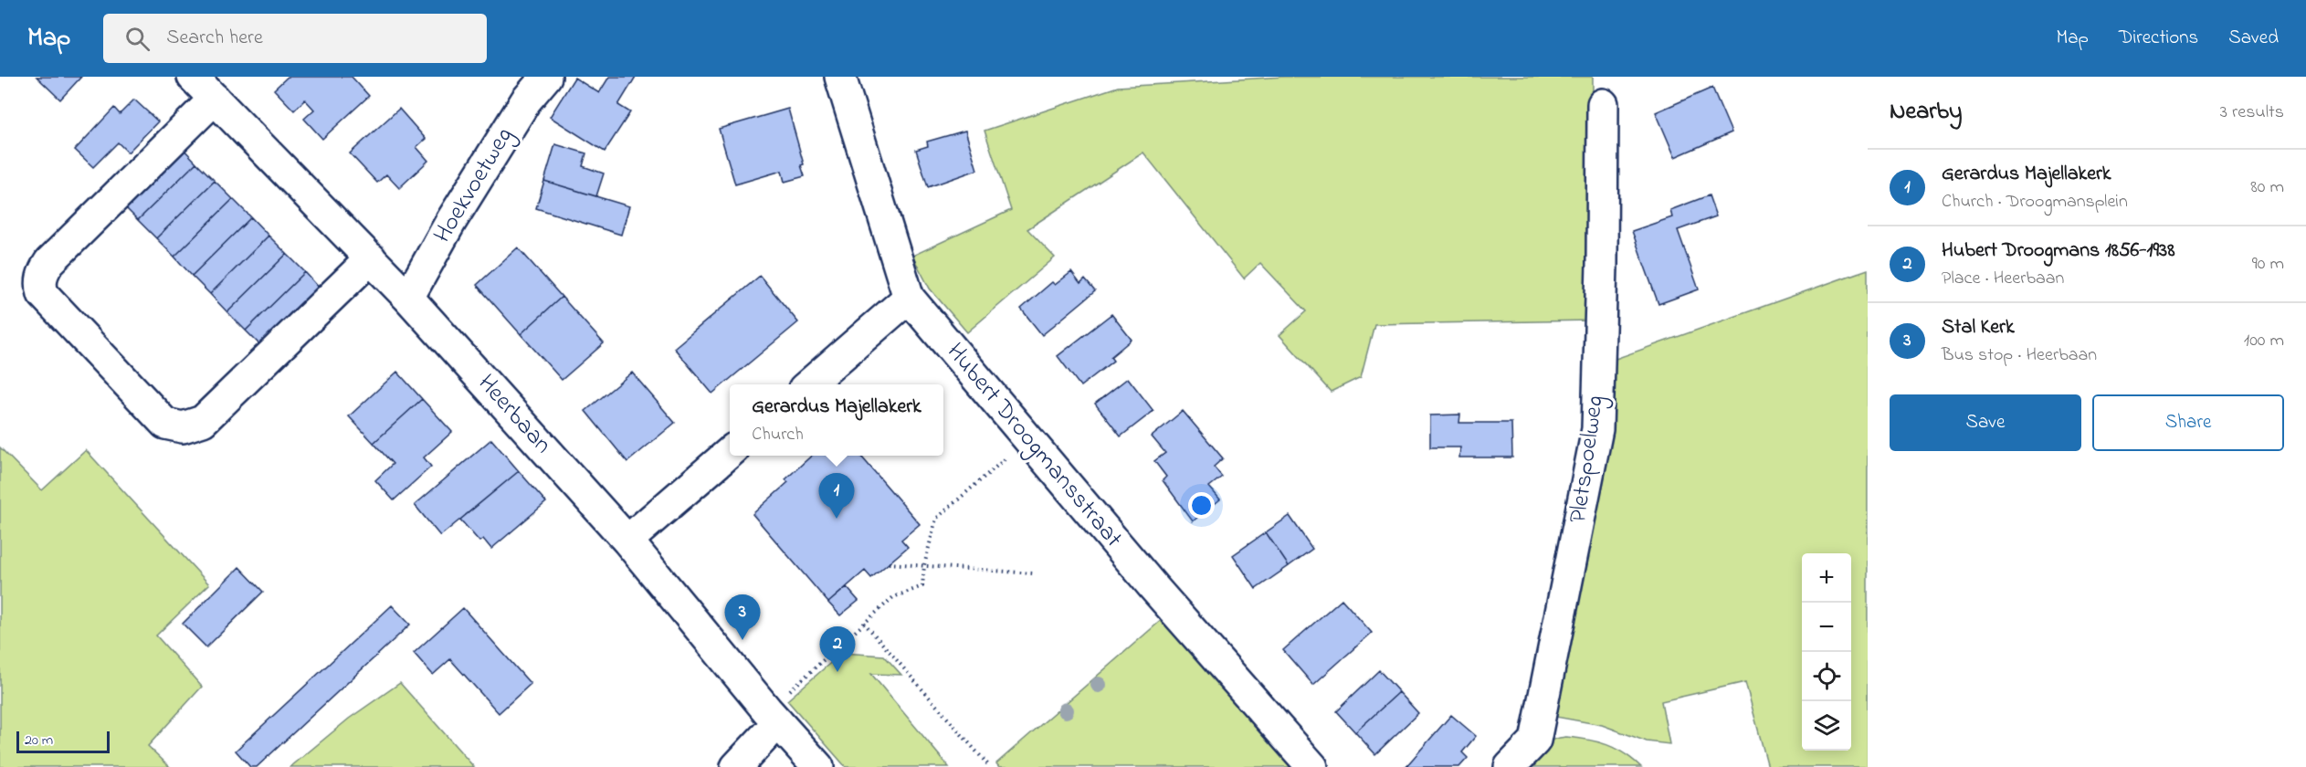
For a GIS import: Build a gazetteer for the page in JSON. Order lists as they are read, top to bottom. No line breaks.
{"streets":{"street":["Hoekvoetweg","Heerbaan","Hubert Droogmansstraat","Pletspoelweg"]},"crossings":[["Hoekvoetweg","Heerbaan"]],"scale_bar":"20 m","page":{"header":"Map","search":"Search here","nav":["Map","Directions","Saved"],"heading":["Nearby","3 results"],"list":[{"mark":"1","name":"Gerardus Majellakerk","note":"Church · Droogmansplein","value":"80 m"},{"mark":"2","name":"Hubert Droogmans 1856-1938","note":"Place · Heerbaan","value":"90 m"},{"mark":"3","name":"Stal Kerk","note":"Bus stop · Heerbaan","value":"100 m"}],"buttons":["Save","Share"],"popup":["Gerardus Majellakerk","Church"],"pins":["1","3","2"],"map_buttons":["+","−"],"scale":"20 m"}}
